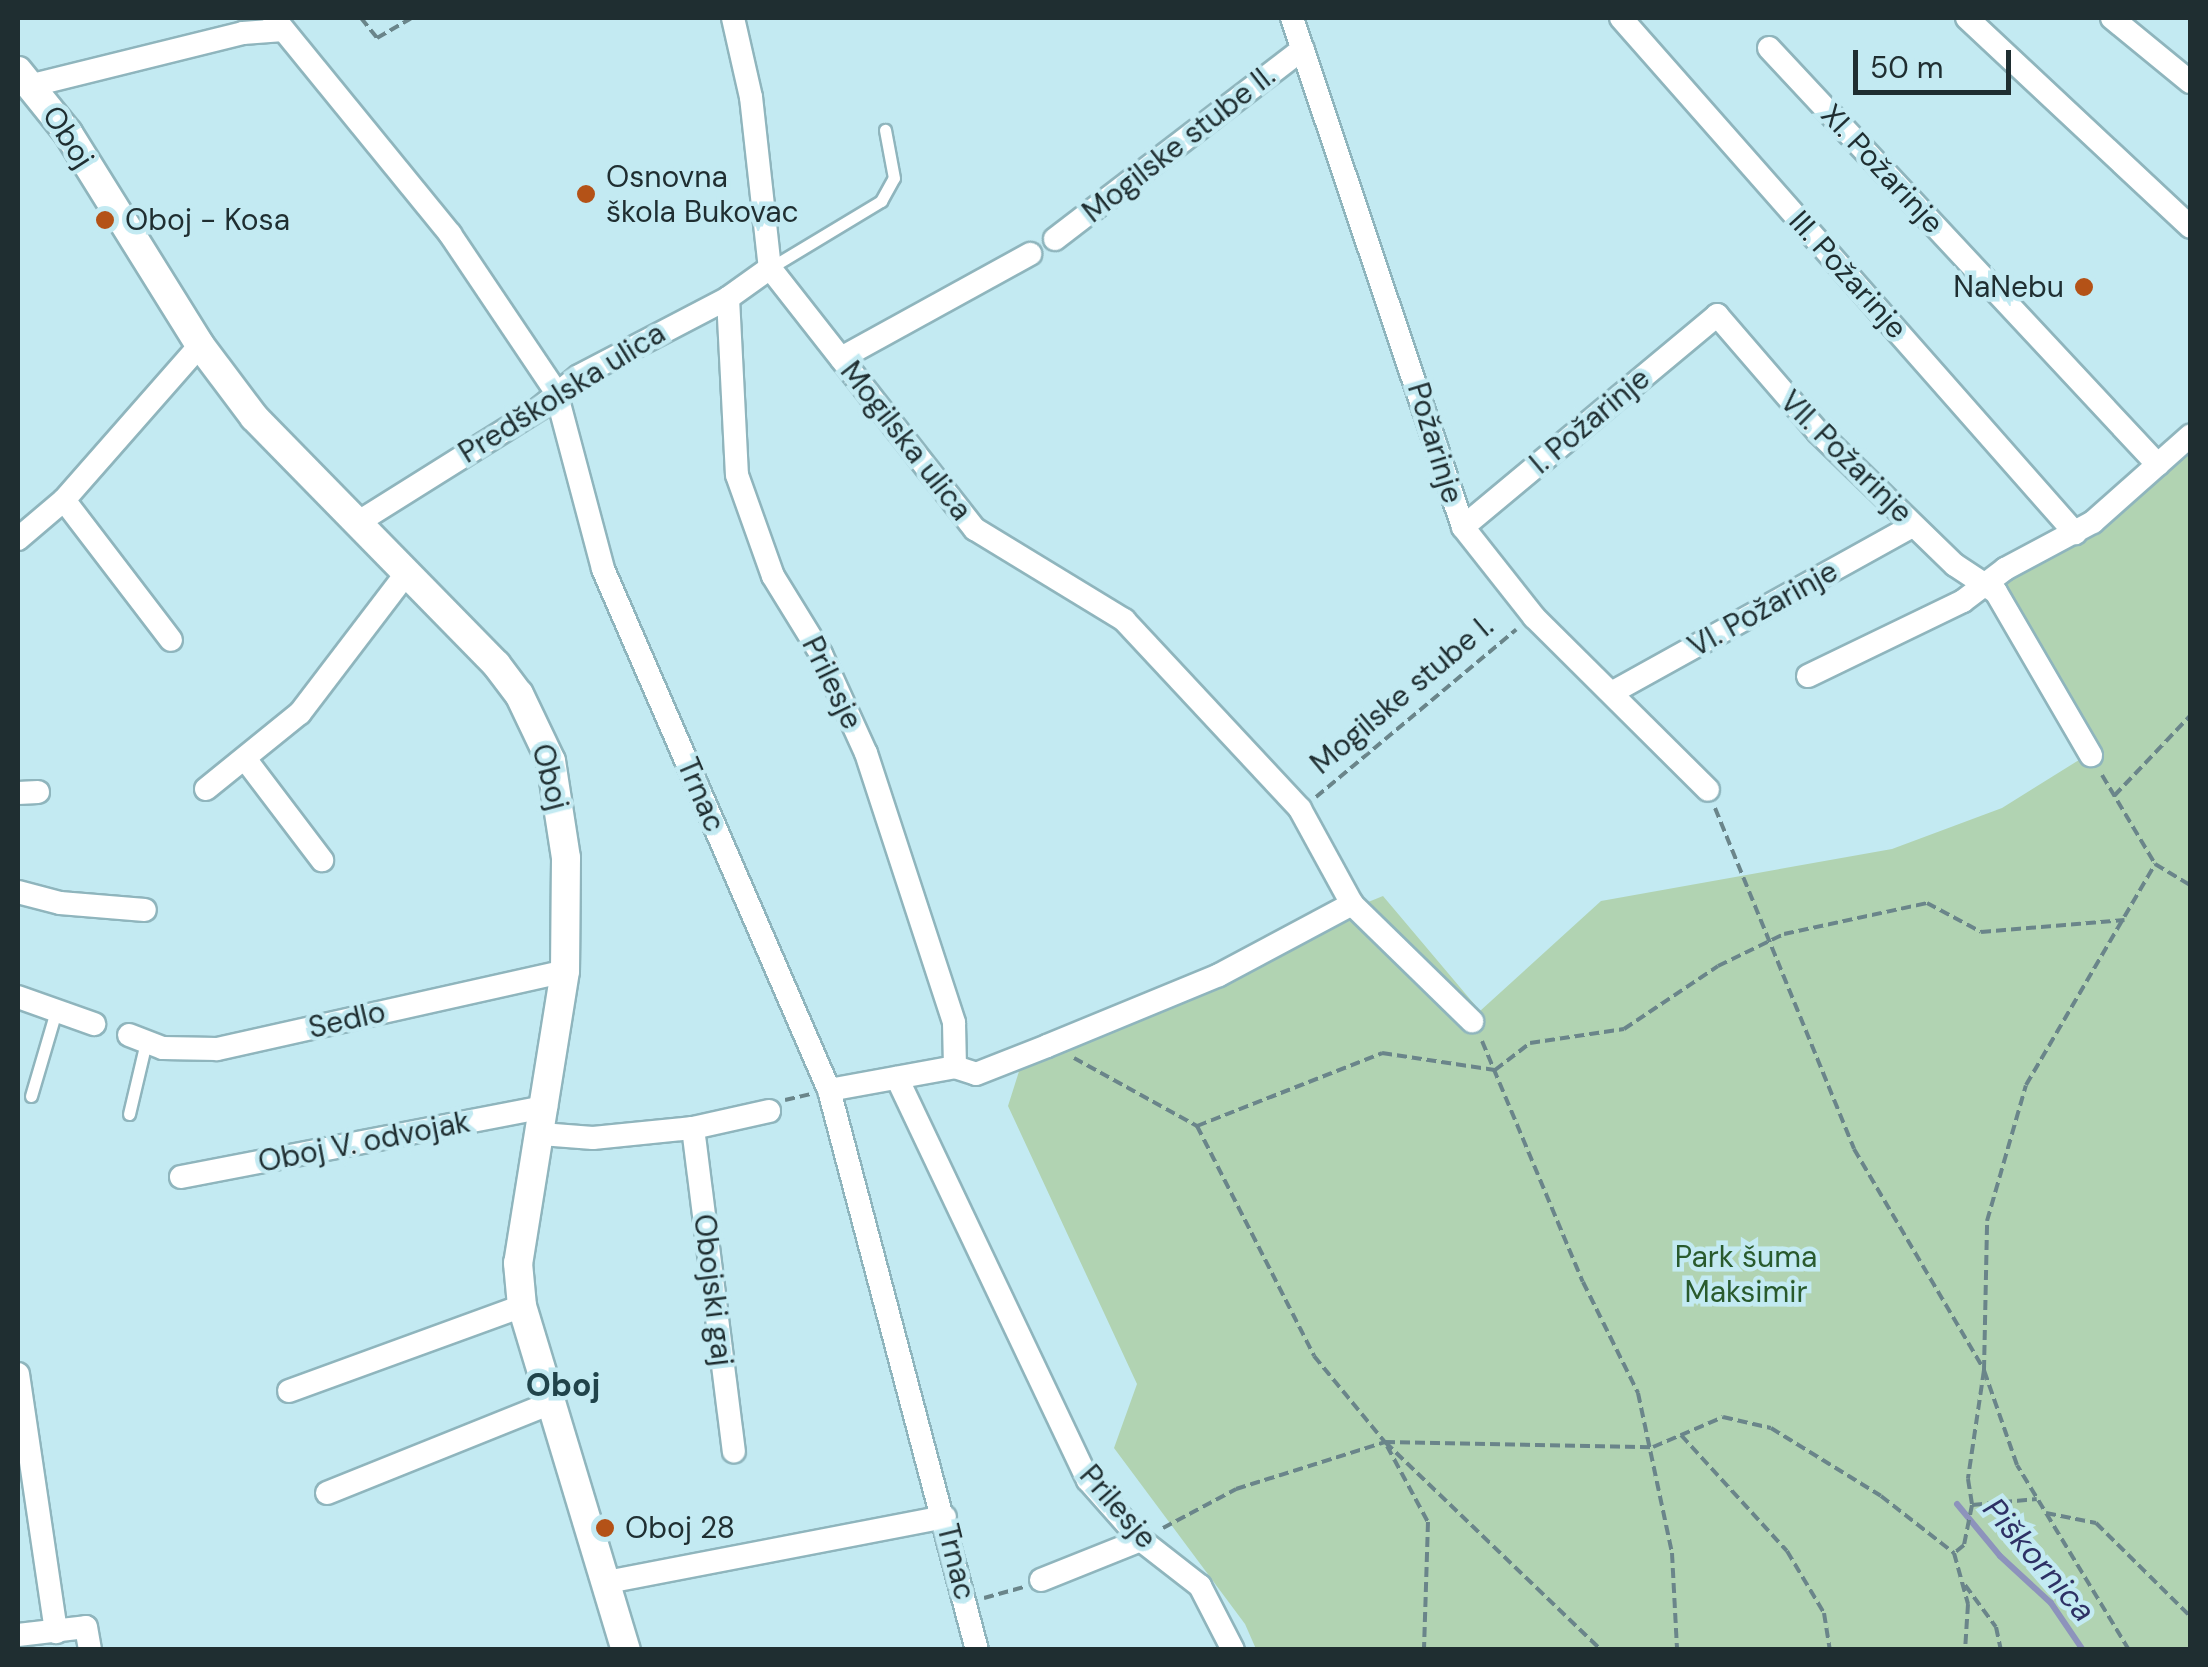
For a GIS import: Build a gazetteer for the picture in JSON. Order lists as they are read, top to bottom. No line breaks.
{"streets":{"street":["Oboj","Mogilske stube II.","XI. Požarinje","III. Požarinje","Predškolska ulica","I. Požarinje","Mogilska ulica","Požarinje","VII. Požarinje","VI. Požarinje","Prilesje","Trnac","Sedlo","Oboj V. odvojak","Obojski gaj"],"path":["Mogilske stube I."]},"crossings":[["Oboj","Predškolska ulica"],["Oboj","Sedlo"],["Oboj","Oboj V. odvojak"],["Mogilske stube II.","Požarinje"],["Predškolska ulica","Mogilska ulica"],["Predškolska ulica","Prilesje"],["Predškolska ulica","Trnac"],["I. Požarinje","Požarinje"],["I. Požarinje","VII. Požarinje"],["Mogilska ulica","Mogilske stube I."],["Požarinje","VI. Požarinje"],["Požarinje","Mogilske stube I."],["VII. Požarinje","VI. Požarinje"]],"districts":["Oboj"],"water":["Piškornica"],"parks":["Park šuma Maksimir"],"places":["Osnovna škola Bukovac","Oboj - Kosa","NaNebu","Oboj 28"],"scale_bar":"50 m"}
